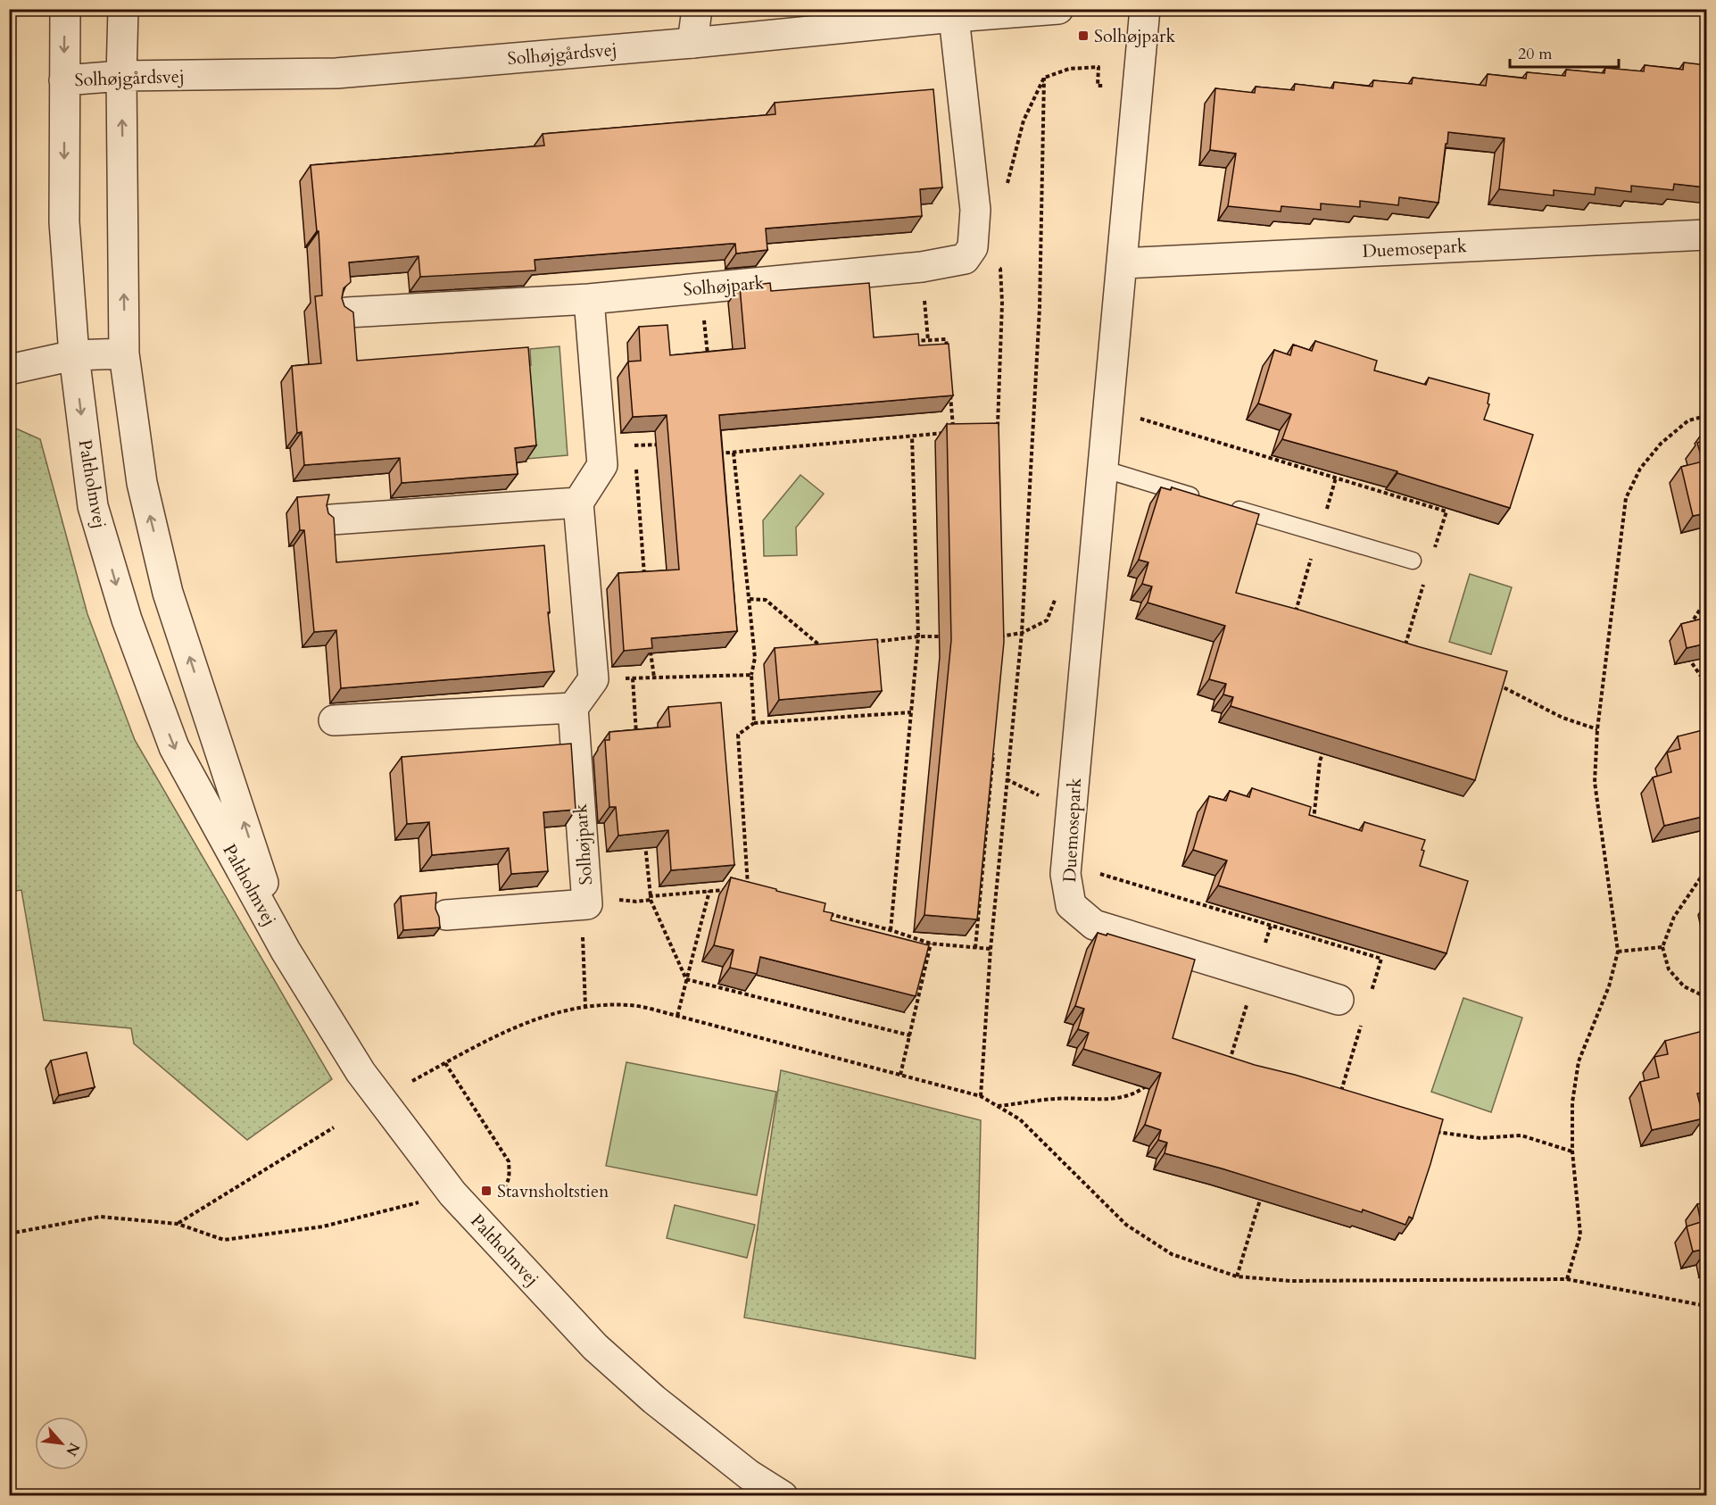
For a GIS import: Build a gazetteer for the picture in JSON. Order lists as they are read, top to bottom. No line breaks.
{"streets":{"street":["Solhøjgårdsvej","Duemosepark","Solhøjpark","Paltholmvej"]},"crossings":[["Solhøjgårdsvej","Paltholmvej"]],"places":{"transit":["Solhøjpark","Stavnsholtstien"]},"scale_bar":"20 m","north":"bottom right"}
